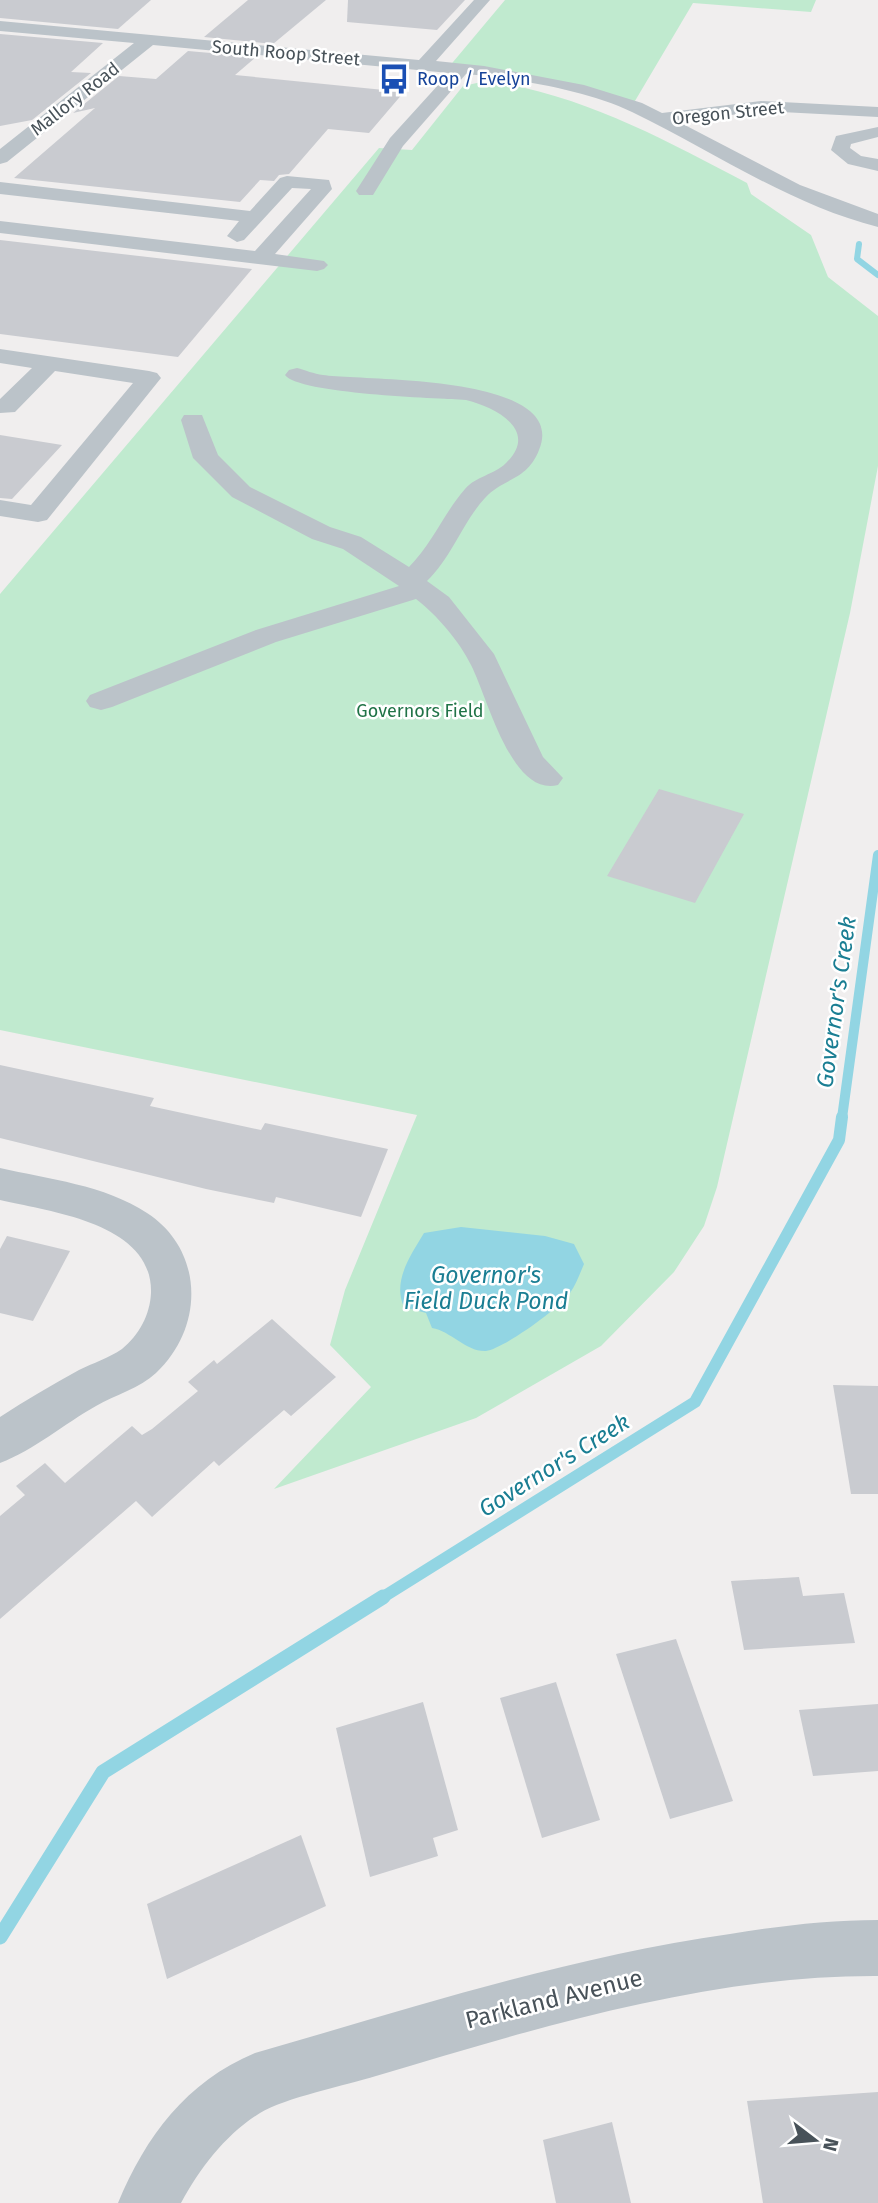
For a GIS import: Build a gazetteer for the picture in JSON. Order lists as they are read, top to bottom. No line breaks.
{"streets":{"street":["South Roop Street","Mallory Road","Oregon Street","Parkland Avenue"]},"crossings":[["South Roop Street","Mallory Road"],["South Roop Street","Oregon Street"]],"water":["Governor's Creek","Governor's Field Duck Pond"],"parks":["Governors Field"],"places":{"bus stop":["Roop / Evelyn"]},"north":"right"}
